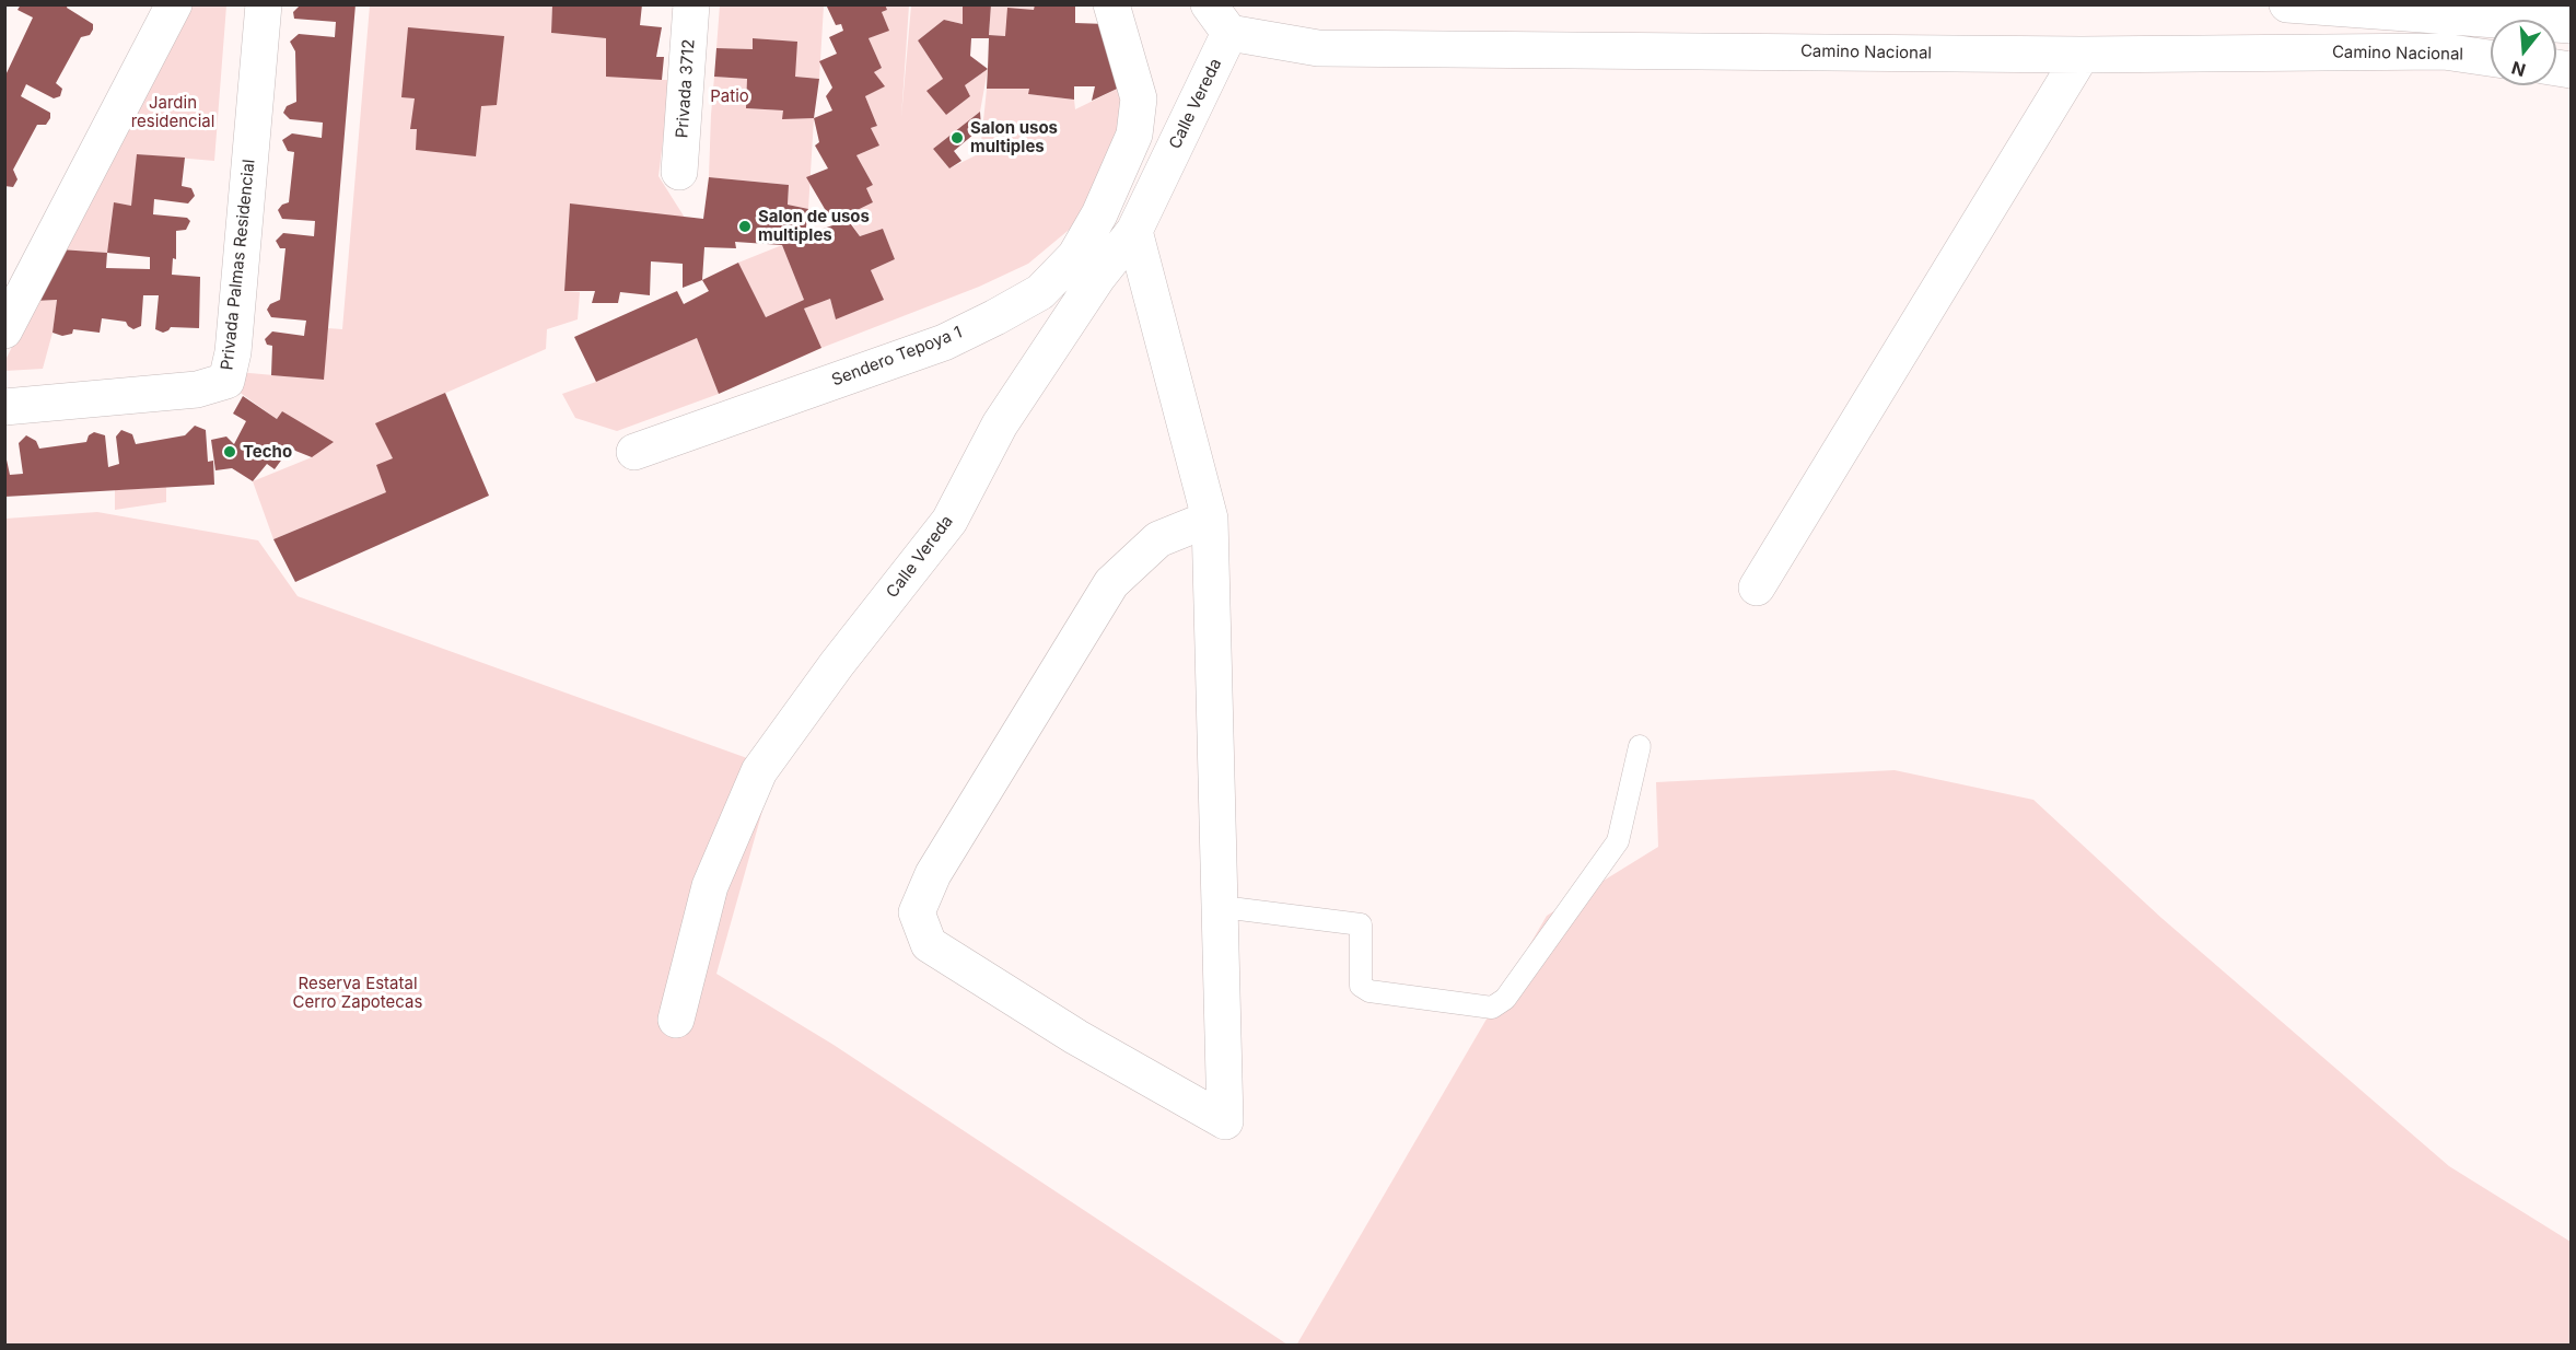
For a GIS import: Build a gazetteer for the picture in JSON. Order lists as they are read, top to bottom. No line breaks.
{"streets":{"street":["Camino Nacional","Privada 3712","Calle Vereda","Privada Palmas Residencial","Sendero Tepoya 1"]},"crossings":[["Camino Nacional","Calle Vereda"]],"parks":["Patio","Jardin residencial","Reserva Estatal Cerro Zapotecas"],"places":["Salon usos multiples","Salon de usos multiples","Techo"],"north":"bottom"}
